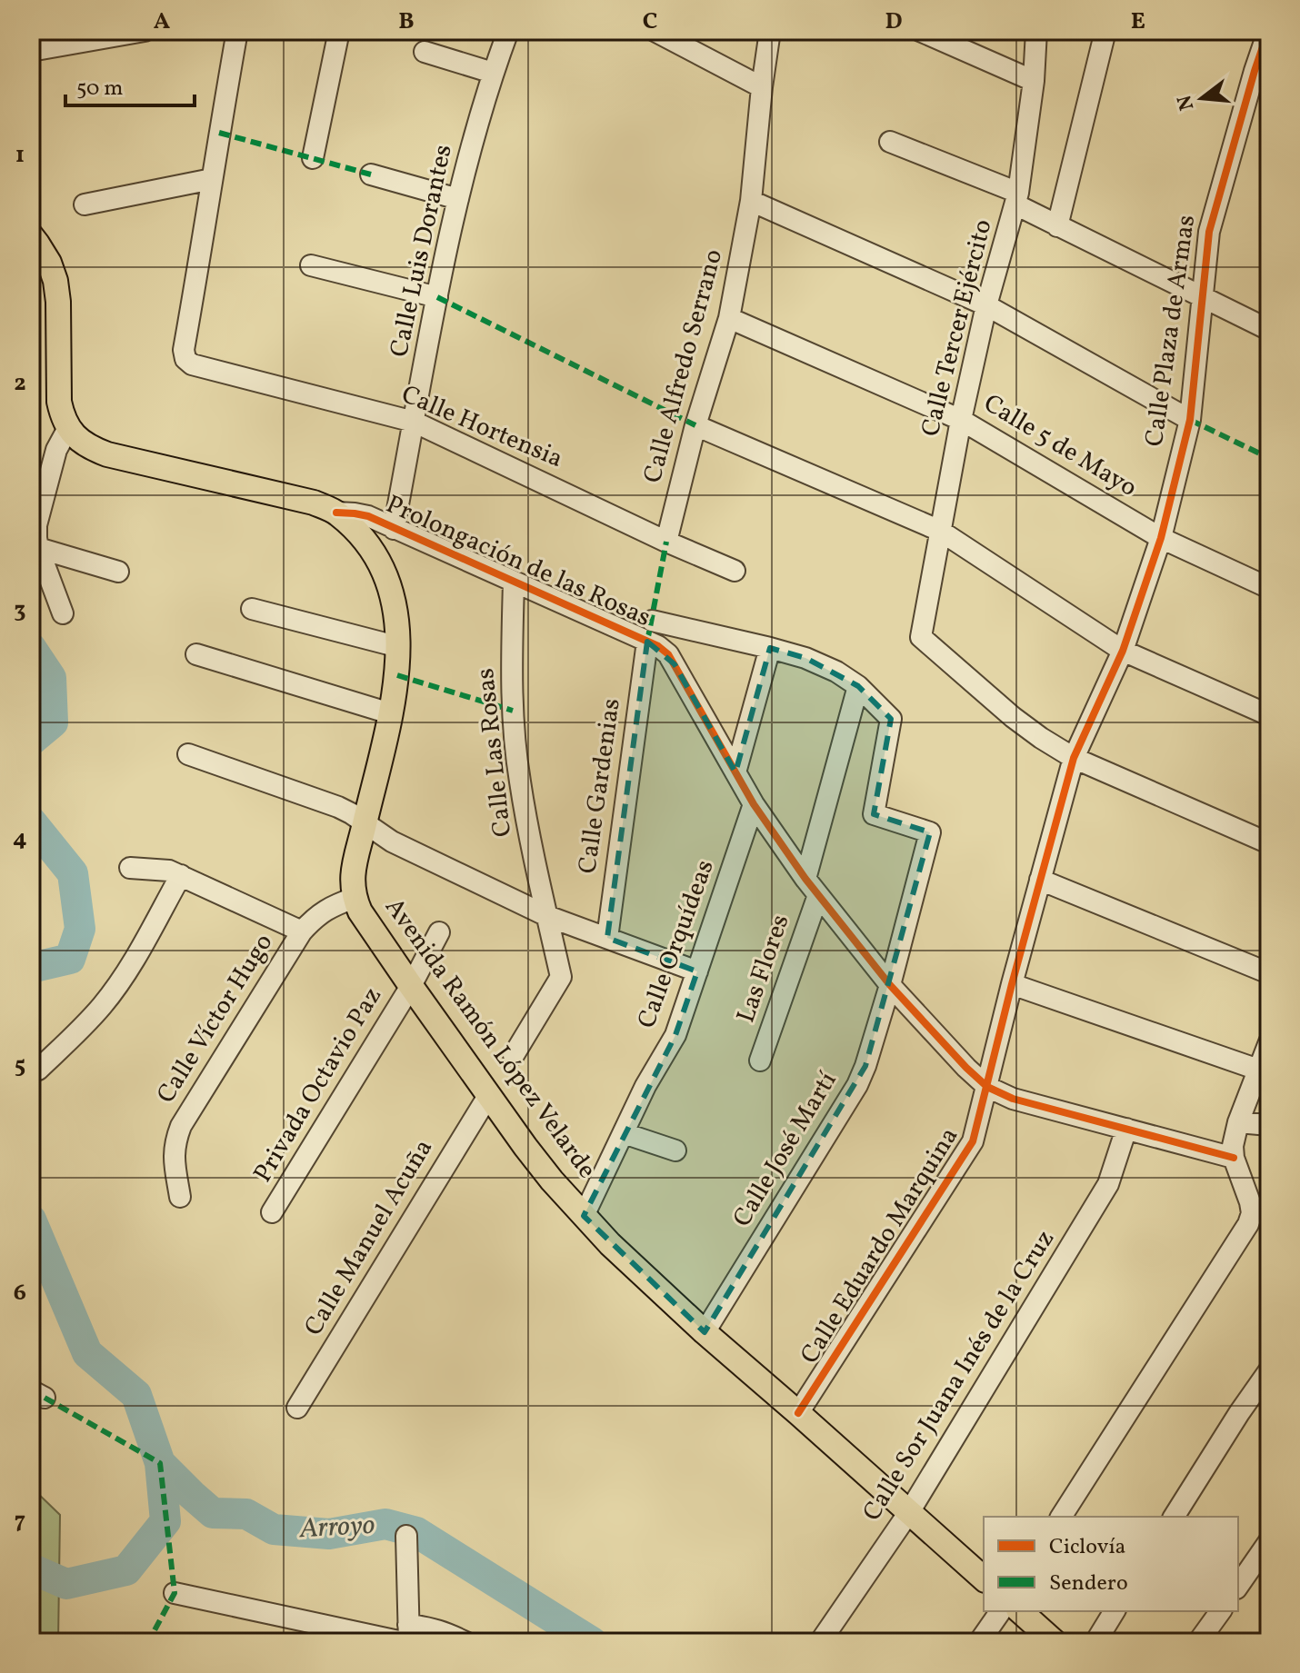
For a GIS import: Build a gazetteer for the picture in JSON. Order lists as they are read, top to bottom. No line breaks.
{"streets":{"main road":["Avenida Ramón López Velarde"],"street":["Calle Luis Dorantes","Calle Tercer Ejército","Calle Plaza de Armas","Calle Alfredo Serrano","Calle Hortensia","Calle 5 de Mayo","Prolongación de las Rosas","Calle Las Rosas","Calle Gardenias","Calle Orquídeas","Las Flores","Calle Víctor Hugo","Privada Octavio Paz","Calle José Martí","Calle Manuel Acuña","Calle Eduardo Marquina","Calle Sor Juana Inés de la Cruz"]},"crossings":[["Calle Luis Dorantes","Calle Hortensia"],["Calle Luis Dorantes","Prolongación de las Rosas"],["Calle Tercer Ejército","Calle Plaza de Armas"],["Calle Tercer Ejército","Calle 5 de Mayo"],["Calle Tercer Ejército","Calle Eduardo Marquina"],["Calle Plaza de Armas","Calle 5 de Mayo"],["Calle Plaza de Armas","Calle Eduardo Marquina"],["Calle Alfredo Serrano","Calle Hortensia"],["Calle Alfredo Serrano","Calle 5 de Mayo"],["Prolongación de las Rosas","Calle Las Rosas"],["Prolongación de las Rosas","Calle Gardenias"],["Prolongación de las Rosas","Calle Orquídeas"],["Prolongación de las Rosas","Las Flores"],["Prolongación de las Rosas","Avenida Ramón López Velarde"],["Prolongación de las Rosas","Calle José Martí"],["Prolongación de las Rosas","Calle Eduardo Marquina"],["Prolongación de las Rosas","Calle Sor Juana Inés de la Cruz"],["Calle Orquídeas","Avenida Ramón López Velarde"],["Calle Víctor Hugo","Avenida Ramón López Velarde"],["Avenida Ramón López Velarde","Privada Octavio Paz"],["Avenida Ramón López Velarde","Calle José Martí"],["Avenida Ramón López Velarde","Calle Manuel Acuña"],["Avenida Ramón López Velarde","Calle Eduardo Marquina"],["Avenida Ramón López Velarde","Calle Sor Juana Inés de la Cruz"]],"water":["Arroyo"],"legend":["Ciclovía","Sendero"],"scale_bar":"50 m","north":"left","grid":{"columns":["A","B","C","D","E"],"rows":["1","2","3","4","5","6","7"]}}
